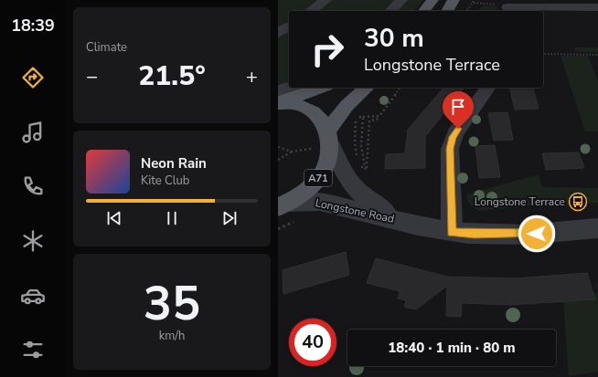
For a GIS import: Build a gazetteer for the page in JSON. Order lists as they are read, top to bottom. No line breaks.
{"streets":{"main road":["A71"],"street":["Longstone Road"]},"crossings":[["A71","Longstone Road"]],"places":{"bus stop":["Longstone Terrace"]},"page":{"tabs":"18:39","tile":["Climate",["35","km/h"]],"turn":["30 m","Longstone Terrace"],"heat":["−","21.5°","+"],"song":["Neon Rain","Kite Club"],"limit":"40","trip":"18:40 · 1 min · 80 m"}}
